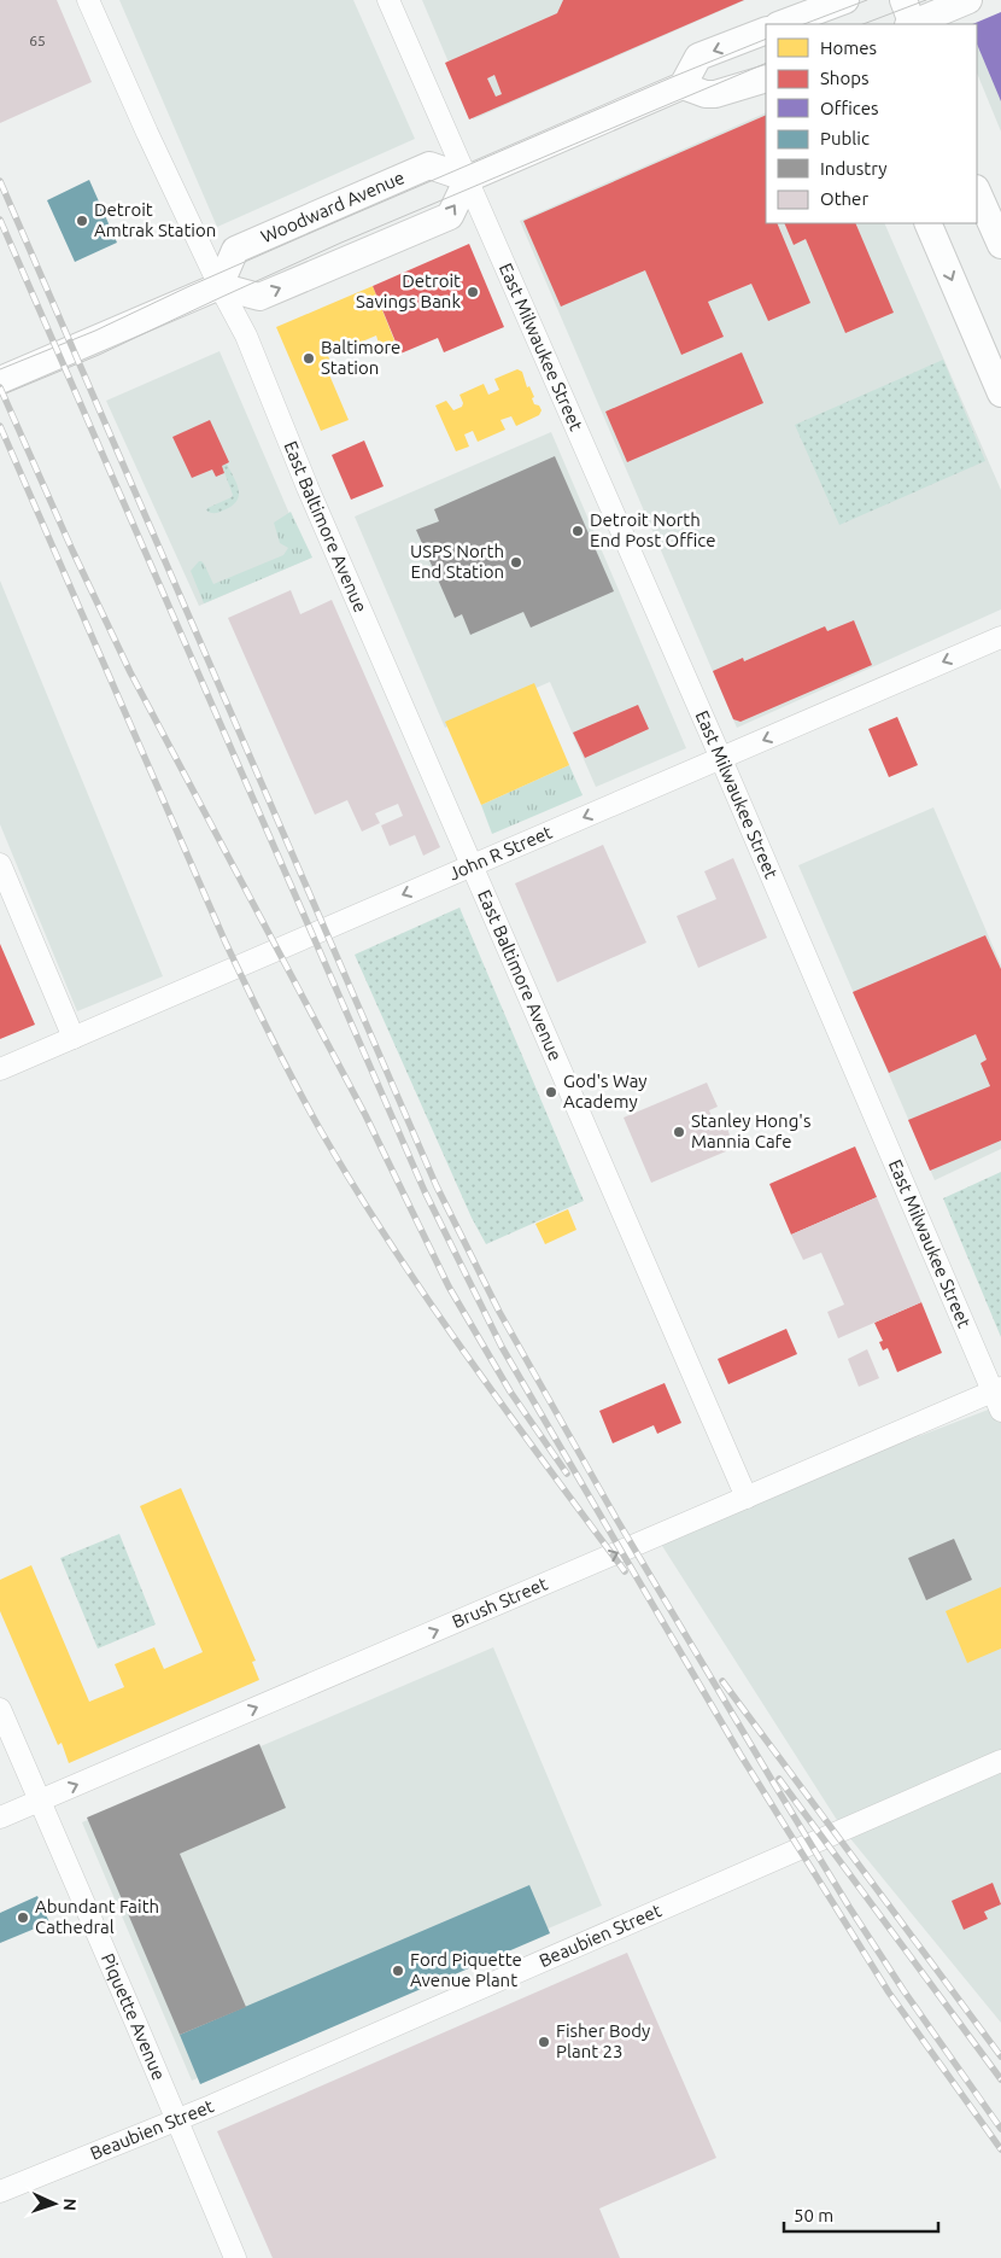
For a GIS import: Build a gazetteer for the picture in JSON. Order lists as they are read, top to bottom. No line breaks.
{"streets":{"main road":["Woodward Avenue"],"street":["East Milwaukee Street","East Baltimore Avenue","John R Street","Brush Street","Beaubien Street","Piquette Avenue"]},"crossings":[["Woodward Avenue","East Milwaukee Street"],["Woodward Avenue","East Baltimore Avenue"],["East Milwaukee Street","John R Street"],["East Milwaukee Street","Brush Street"],["East Baltimore Avenue","John R Street"],["East Baltimore Avenue","Brush Street"],["Brush Street","Piquette Avenue"],["Beaubien Street","Piquette Avenue"]],"one_way":["John R Street","Brush Street"],"places":["Detroit Amtrak Station","Detroit Savings Bank","Baltimore Station","Detroit North End Post Office","USPS North End Station","God's Way Academy","Stanley Hong's Mannia Cafe","Abundant Faith Cathedral","Ford Piquette Avenue Plant","Fisher Body Plant 23"],"house_numbers":["65"],"legend":["Homes","Shops","Offices","Public","Industry","Other"],"scale_bar":"50 m","north":"right"}
